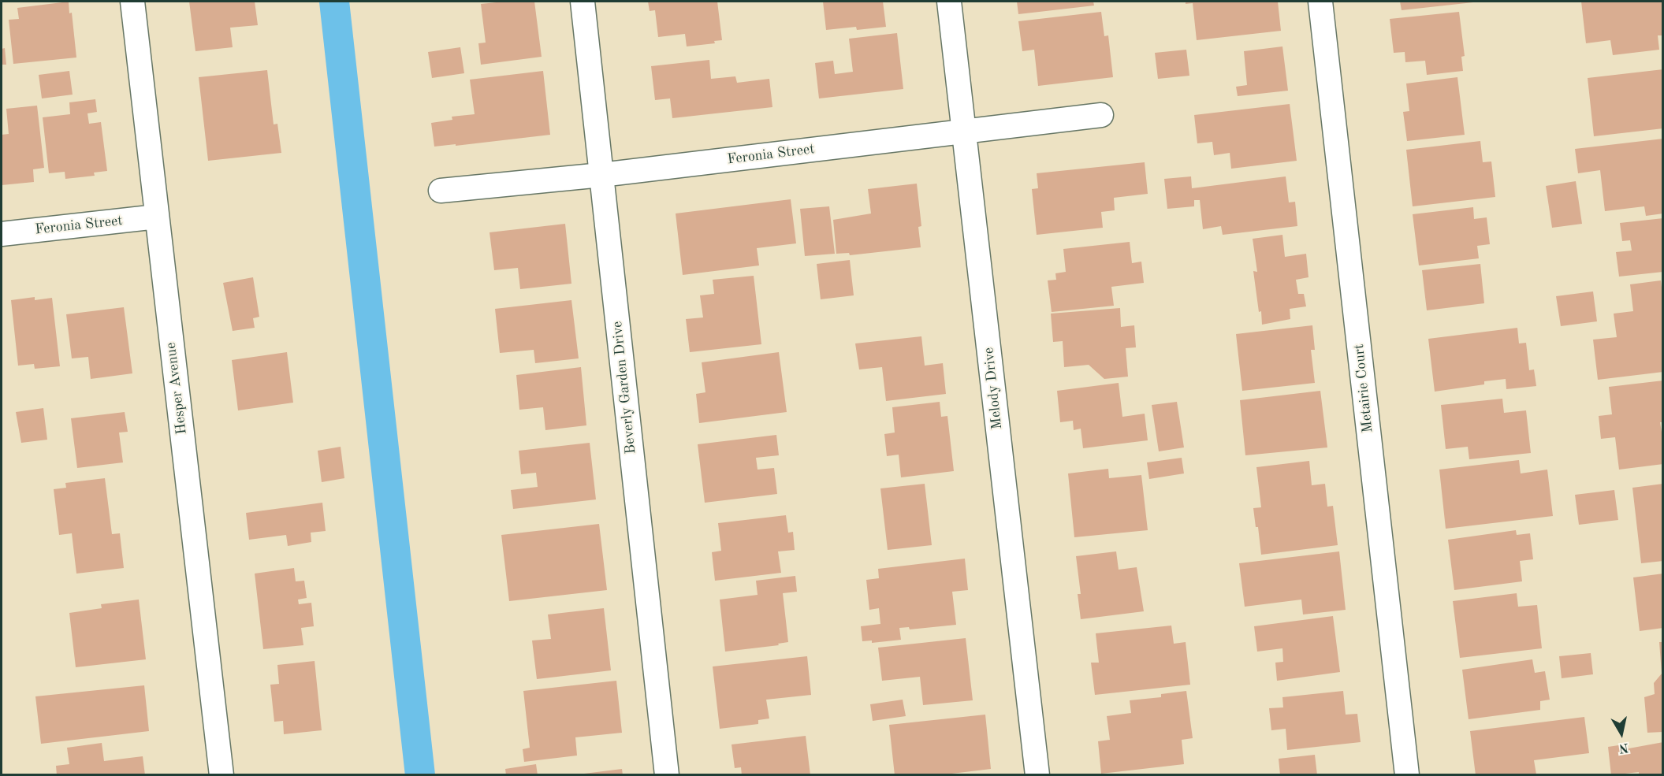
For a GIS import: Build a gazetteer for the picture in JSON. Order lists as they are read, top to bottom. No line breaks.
{"streets":{"street":["Feronia Street","Beverly Garden Drive","Hesper Avenue","Melody Drive","Metairie Court"]},"crossings":[["Feronia Street","Beverly Garden Drive"],["Feronia Street","Hesper Avenue"],["Feronia Street","Melody Drive"]],"north":"bottom"}
